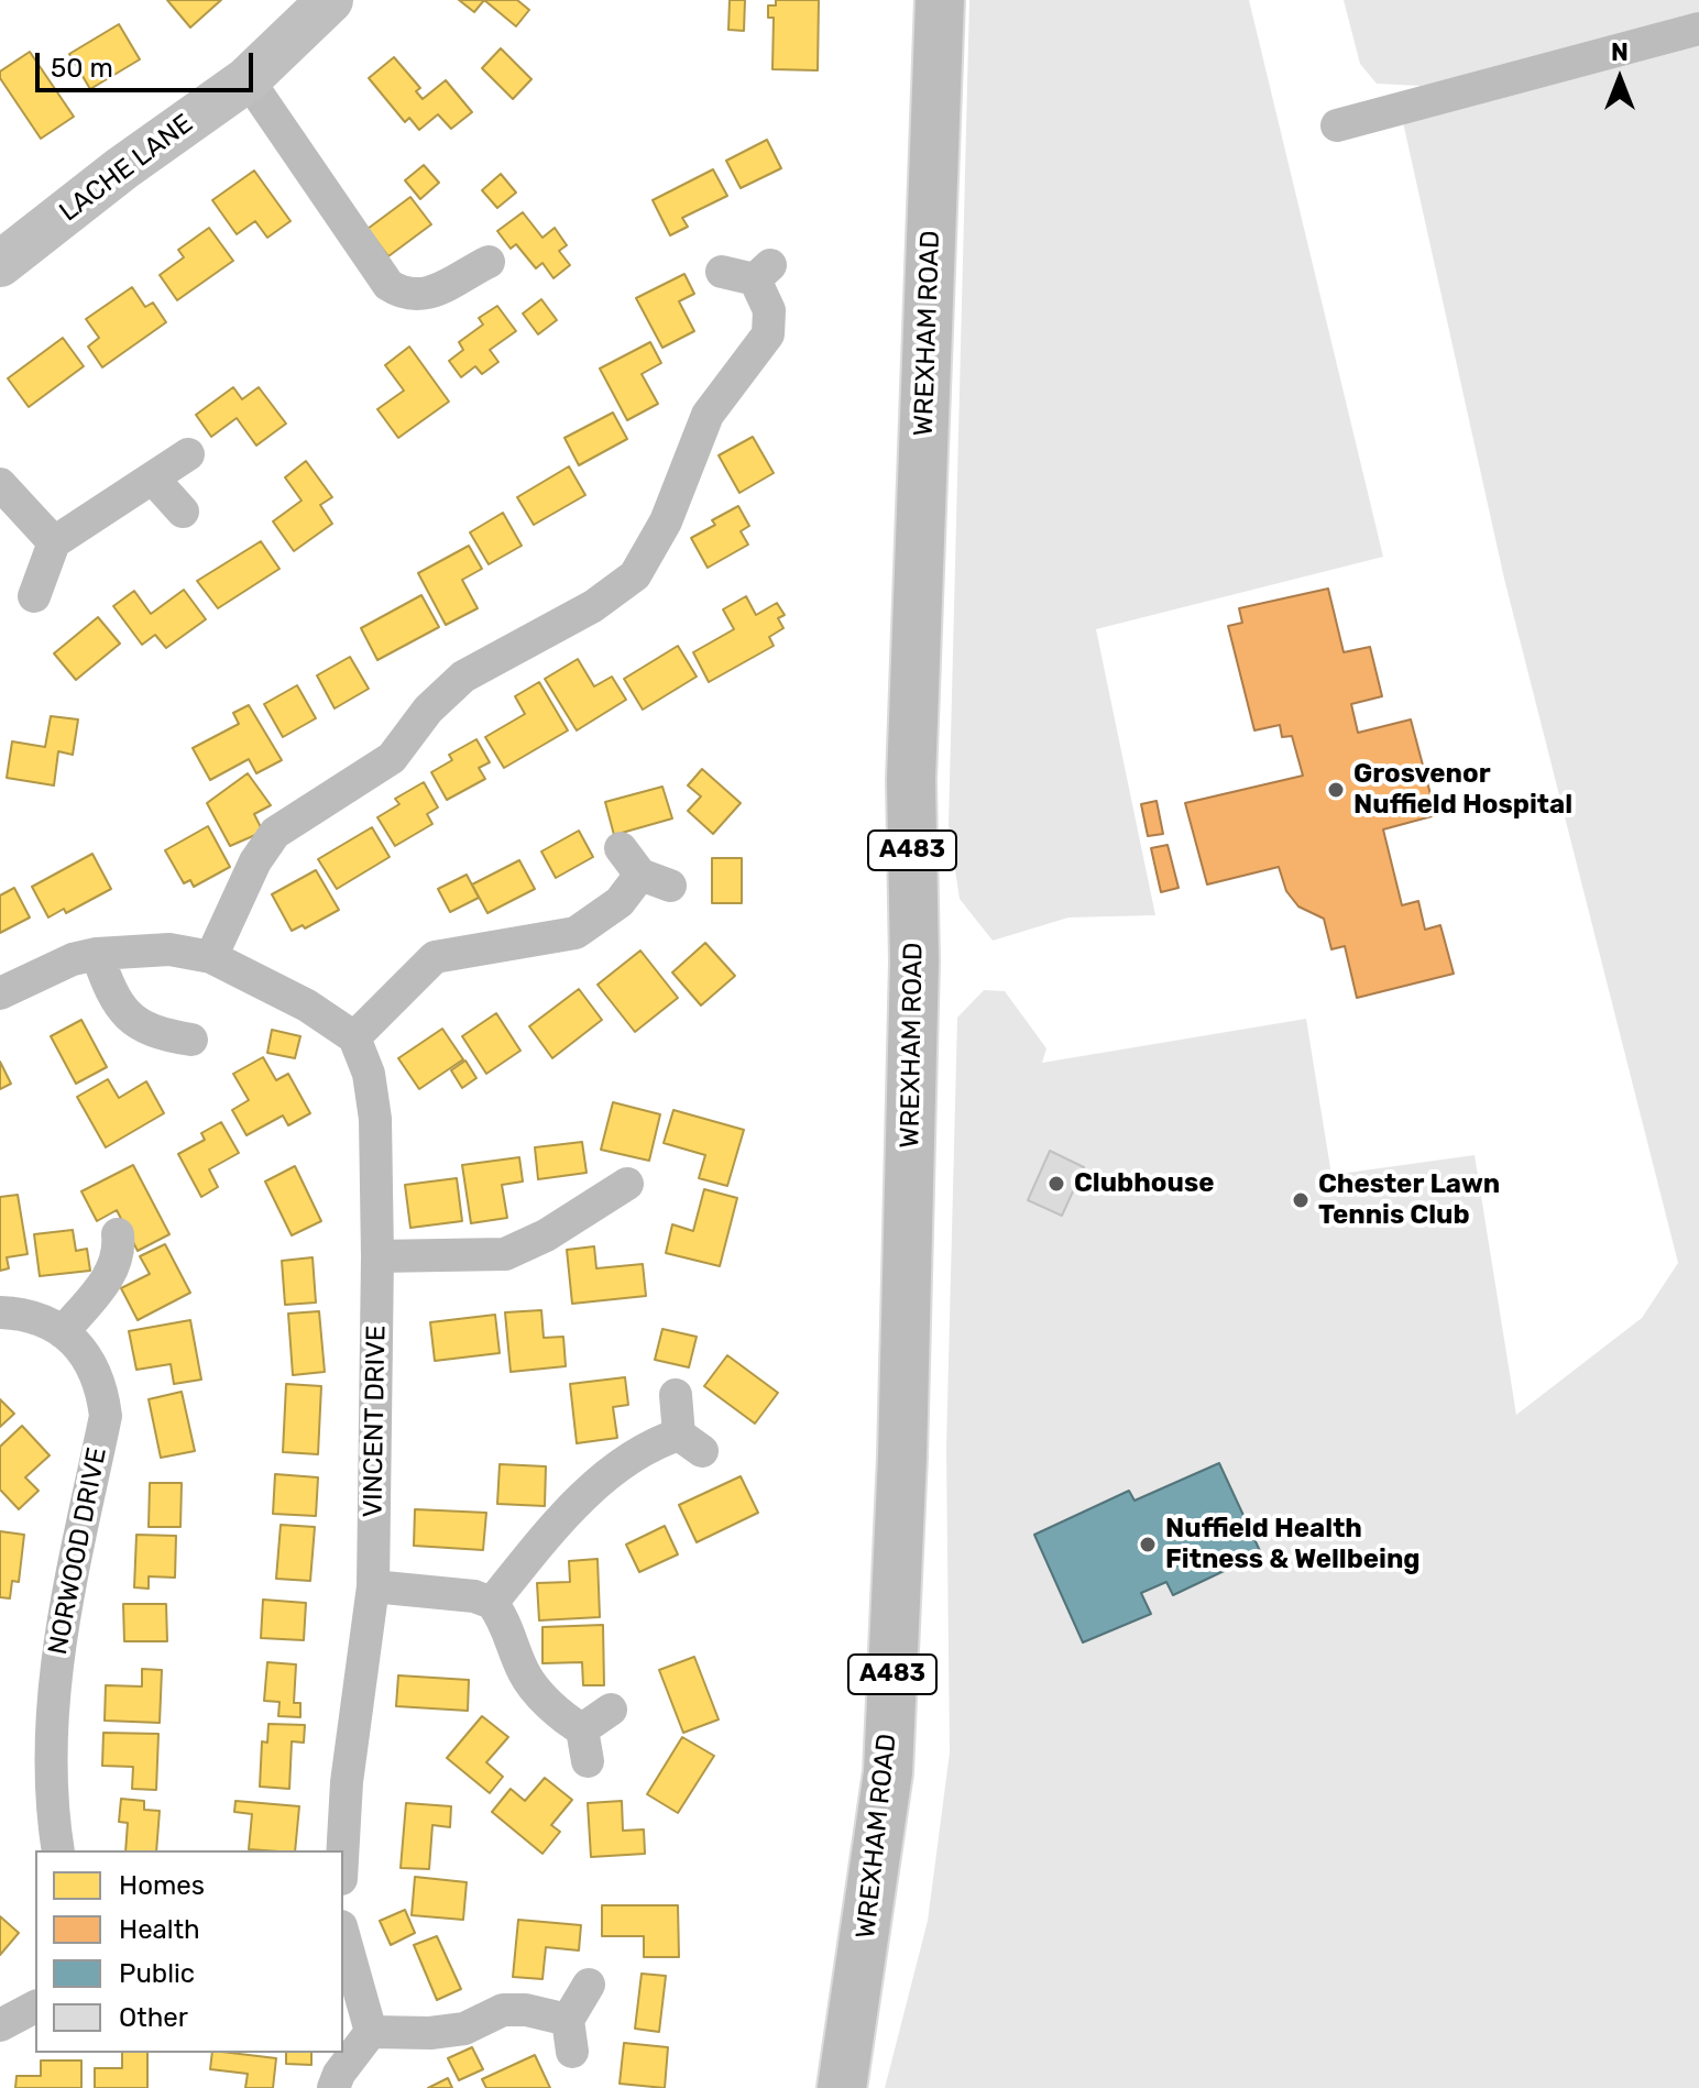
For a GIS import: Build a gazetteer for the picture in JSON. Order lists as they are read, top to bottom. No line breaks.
{"streets":{"highway":["WREXHAM ROAD","A483"],"street":["LACHE LANE","VINCENT DRIVE","NORWOOD DRIVE"]},"places":["Grosvenor Nuffield Hospital","Clubhouse","Chester Lawn Tennis Club","Nuffield Health Fitness & Wellbeing"],"legend":["Homes","Health","Public","Other"],"scale_bar":"50 m","north":"top"}
